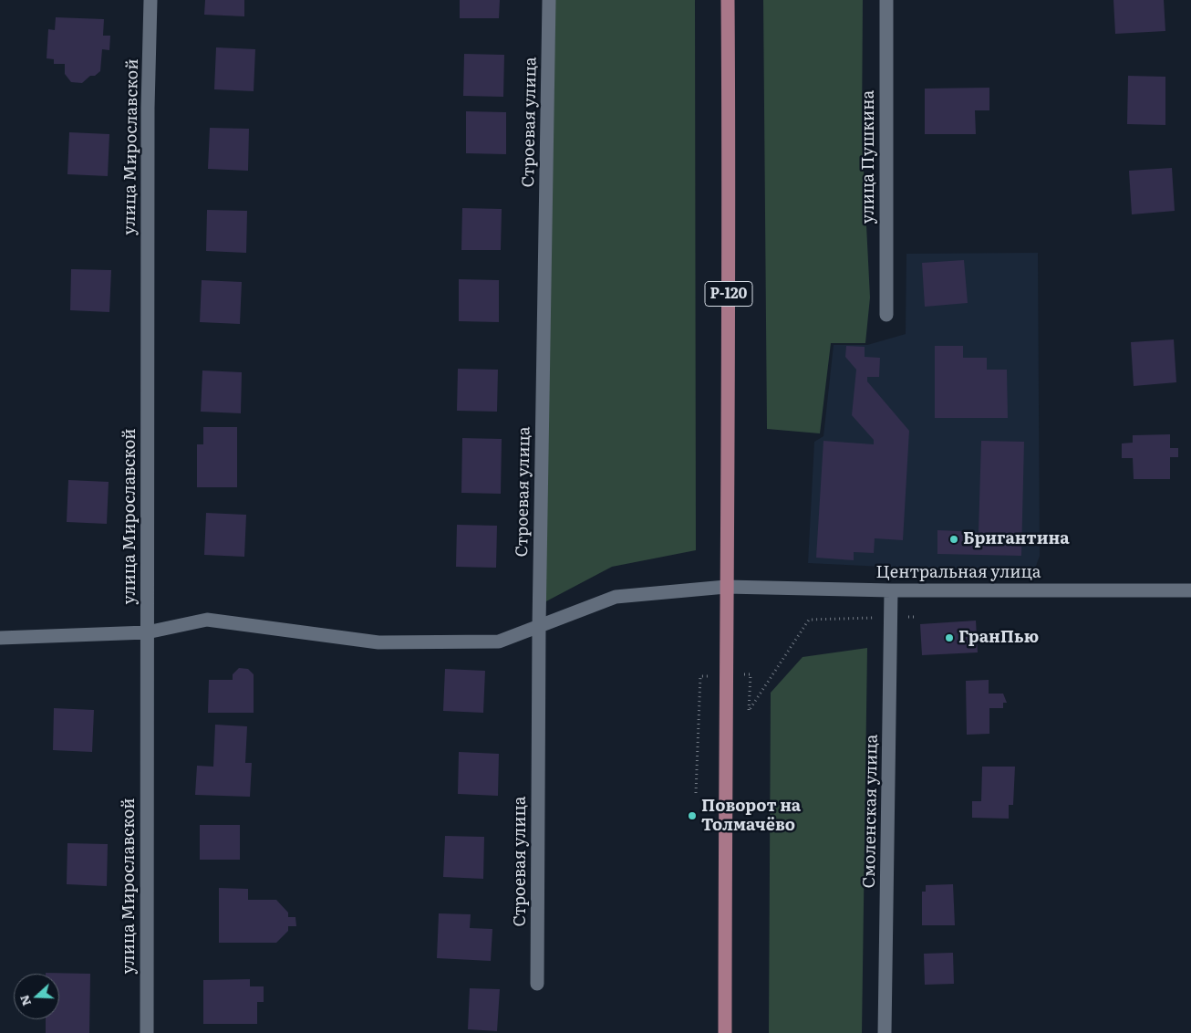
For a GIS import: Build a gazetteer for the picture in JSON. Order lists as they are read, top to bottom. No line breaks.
{"streets":{"main road":["Р-120"],"street":["Строевая улица","улица Мирославской","улица Пушкина","Центральная улица","Смоленская улица"]},"crossings":[["Строевая улица","Центральная улица"],["улица Мирославской","Центральная улица"],["Р-120","Центральная улица"],["Центральная улица","Смоленская улица"]],"places":["Бригантина","ГранПью","Поворот на Толмачёво"],"north":"left"}
